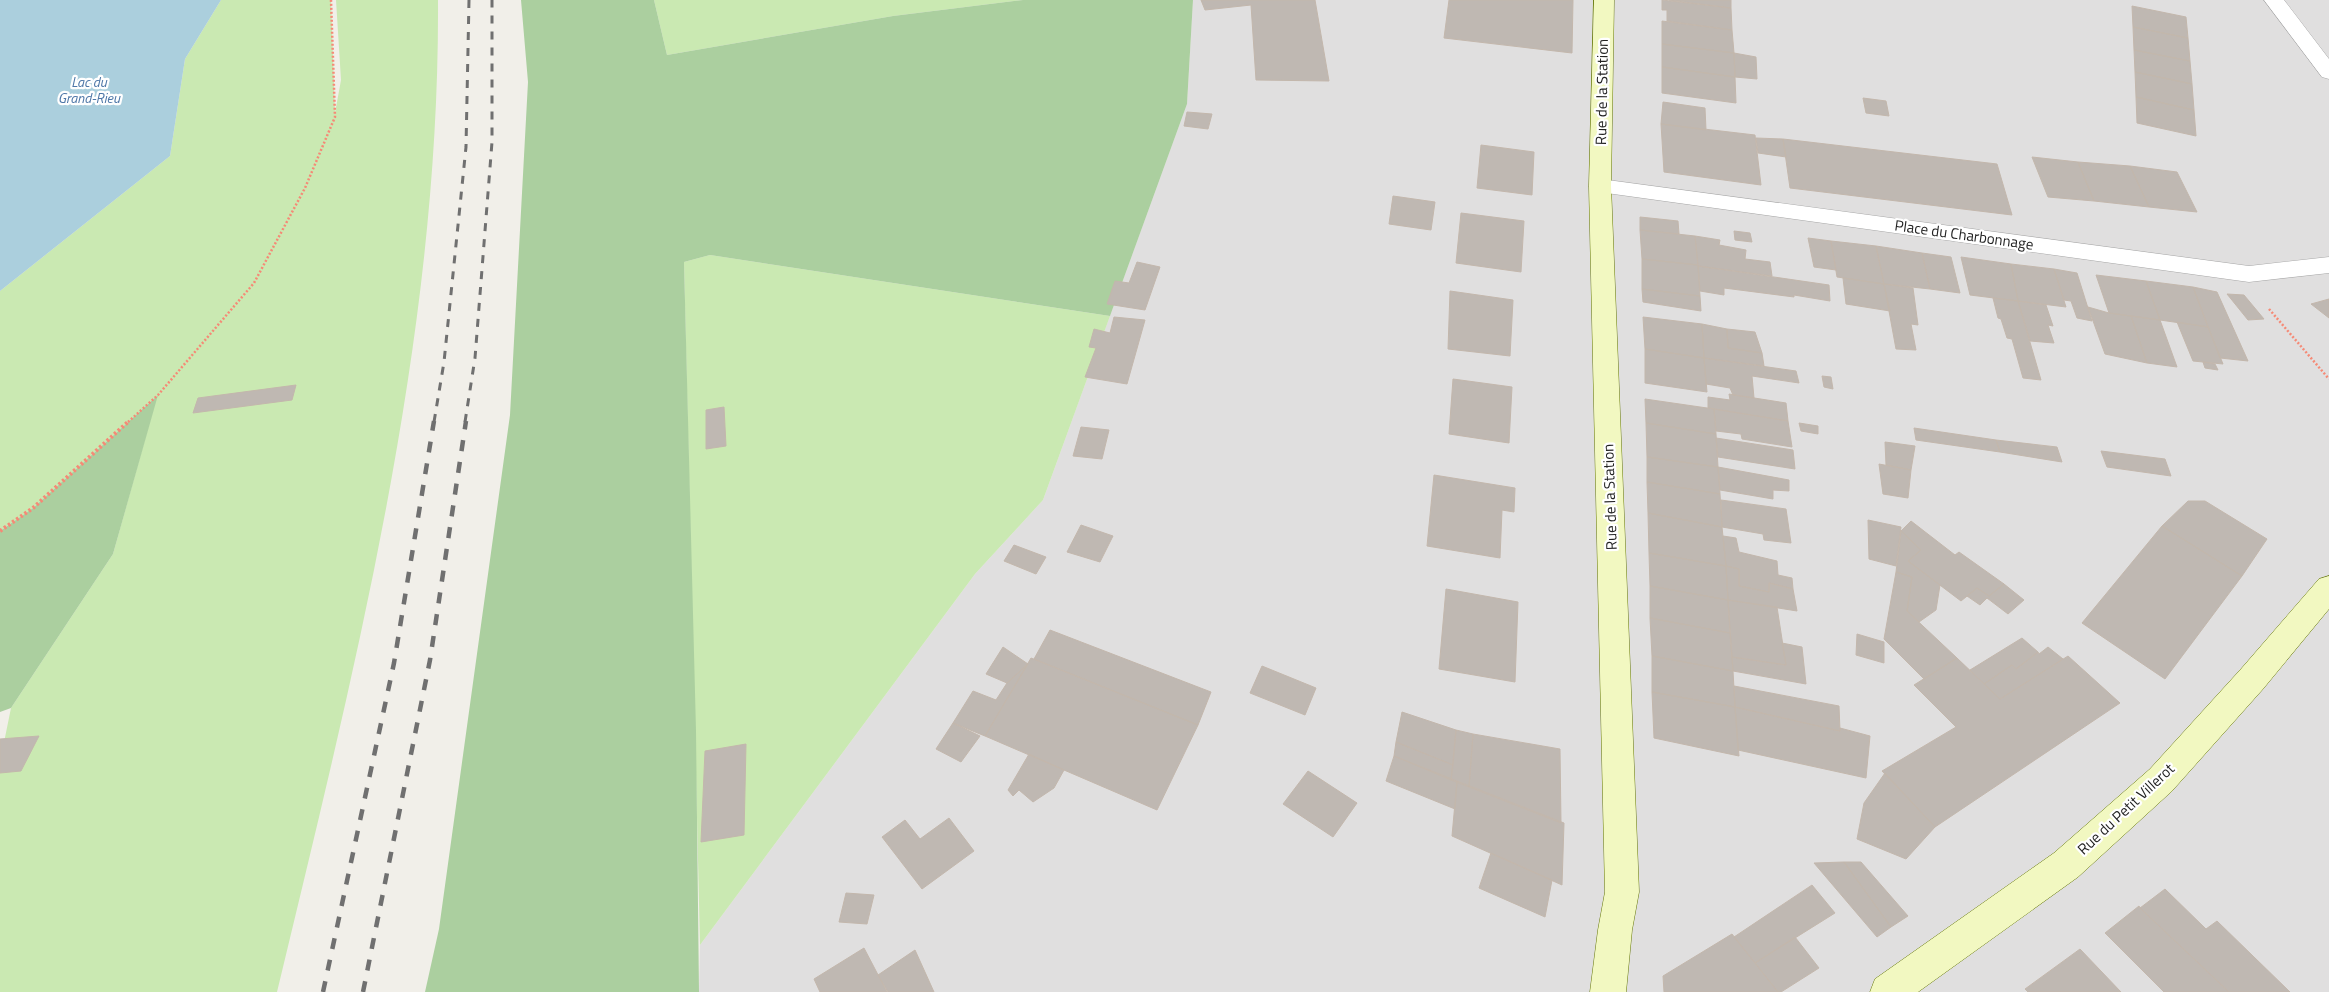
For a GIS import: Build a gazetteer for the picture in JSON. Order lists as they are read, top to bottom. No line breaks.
{"streets":{"street":["Rue de la Station","Place du Charbonnage","Rue du Petit Villerot"]},"crossings":[["Rue de la Station","Place du Charbonnage"]],"water":["Lac du Grand-Rieu"]}
